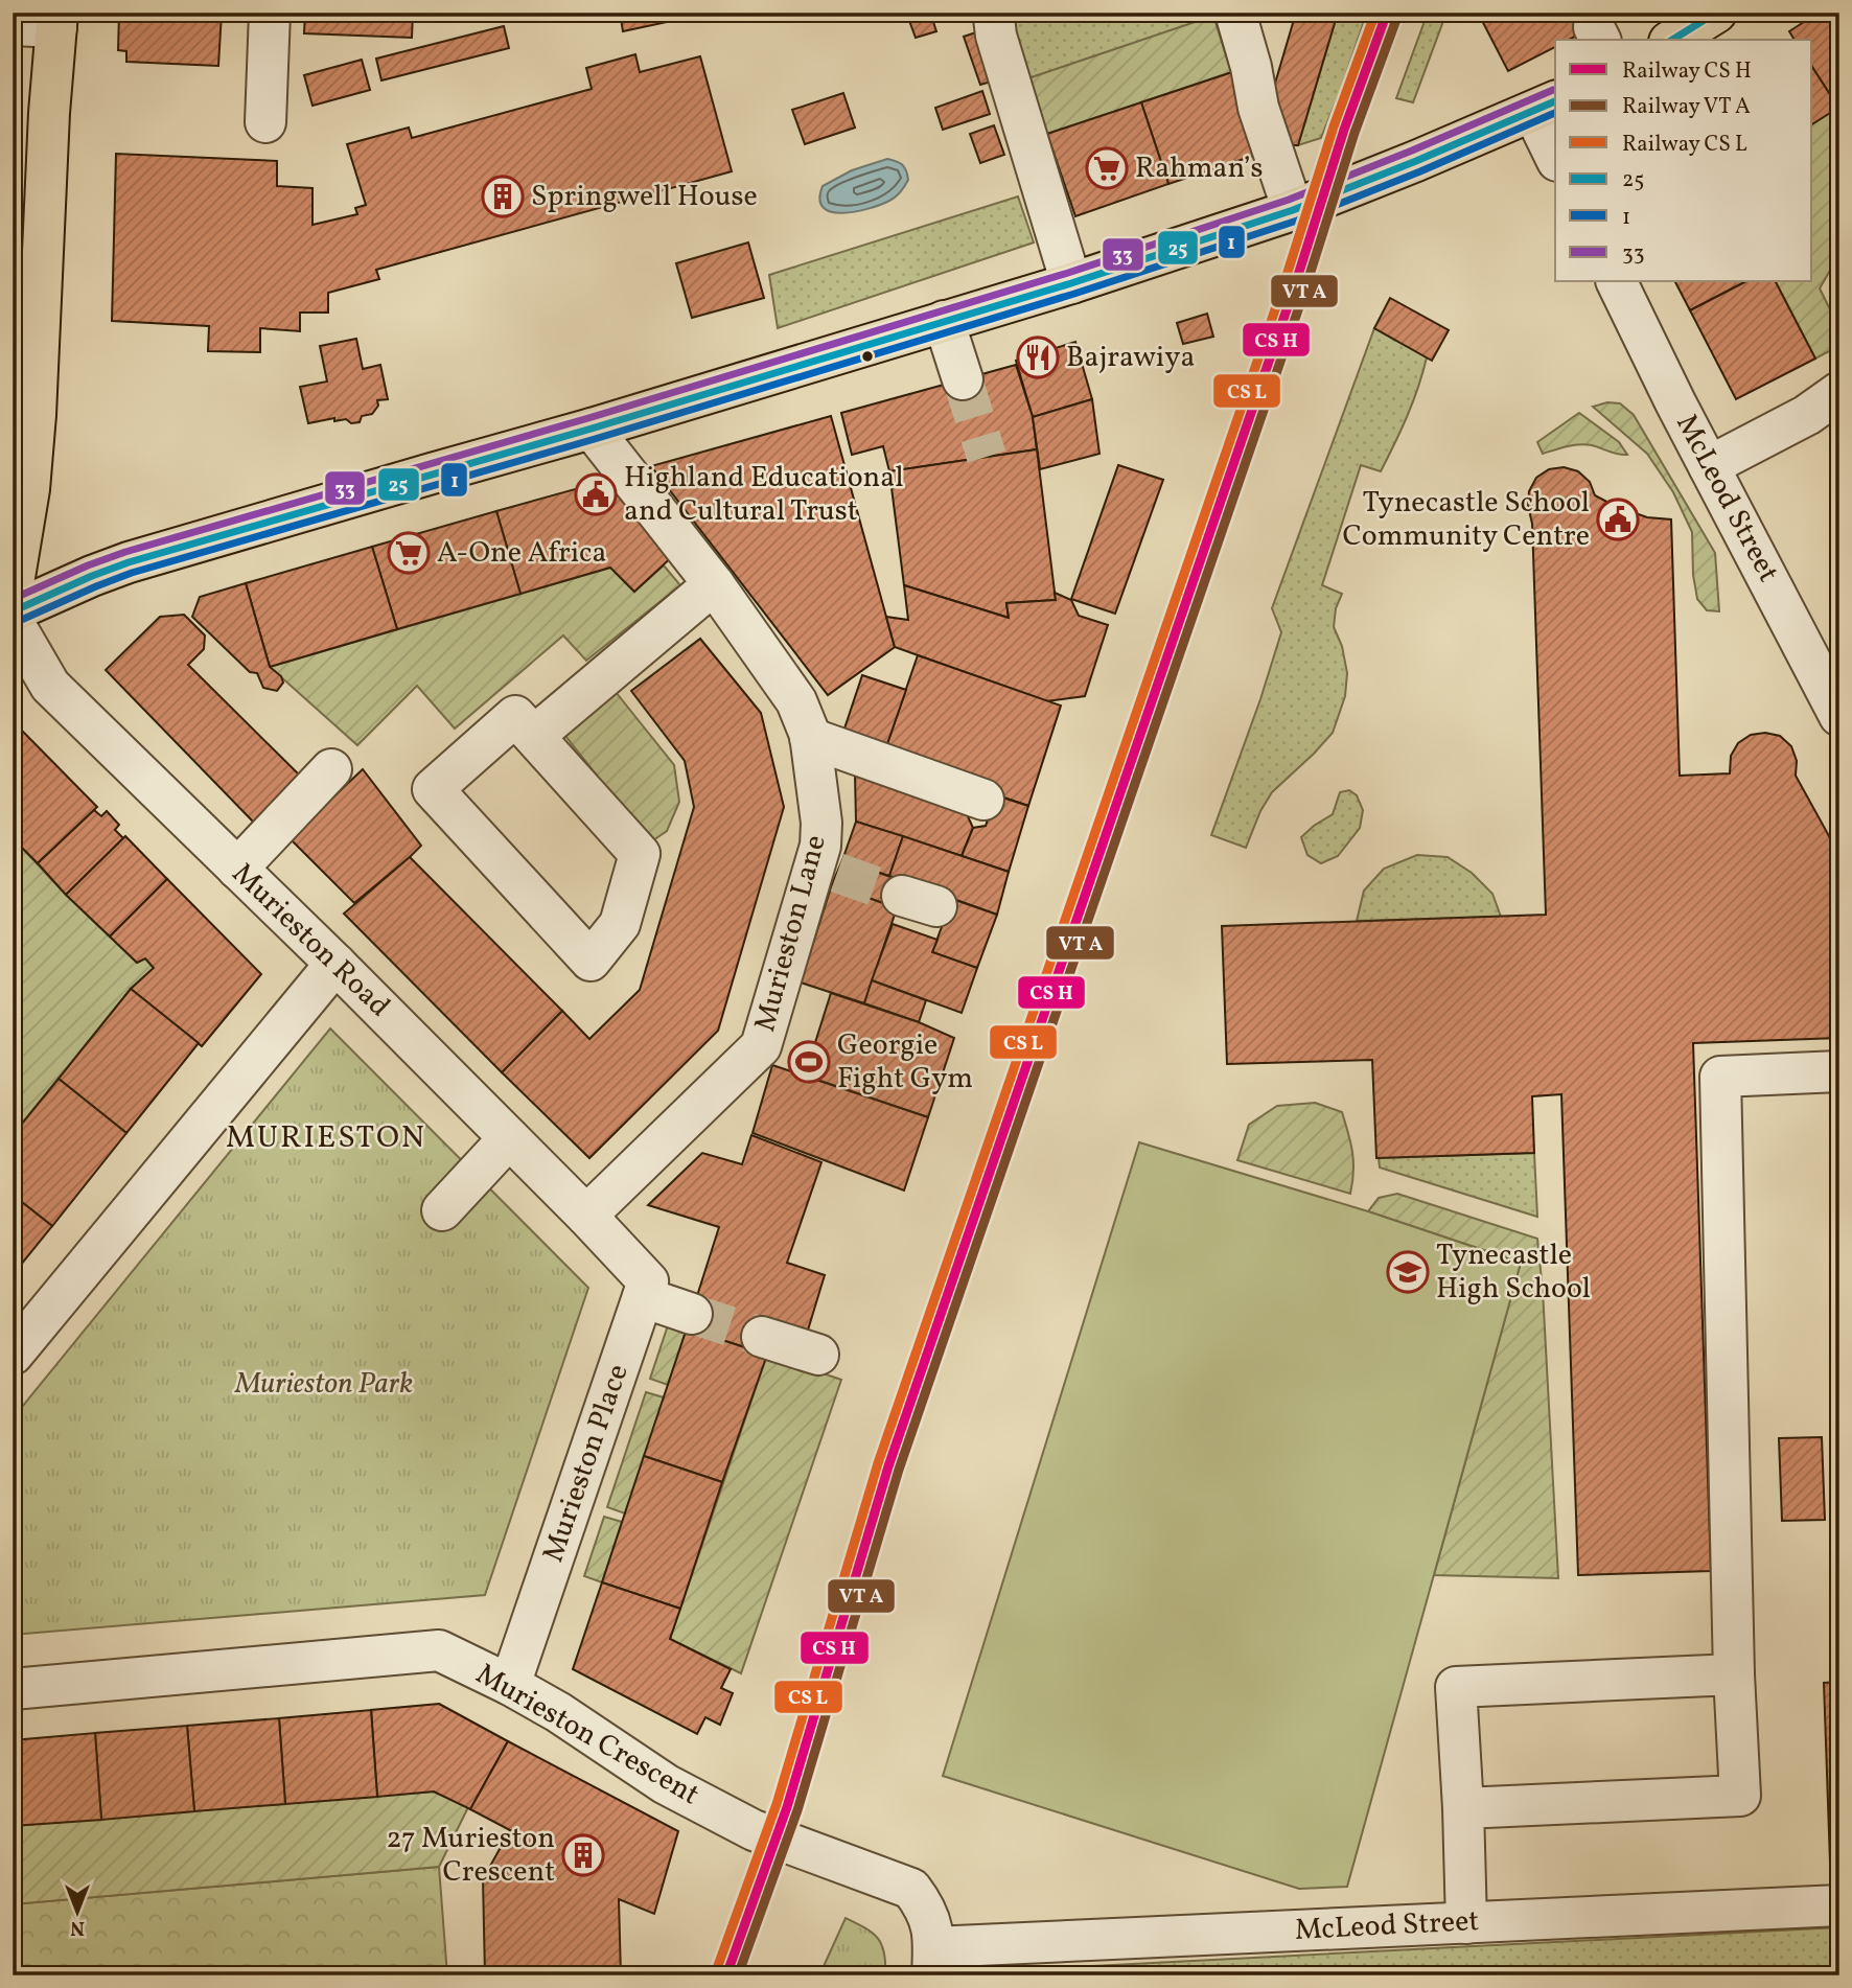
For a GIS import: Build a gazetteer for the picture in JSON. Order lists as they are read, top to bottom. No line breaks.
{"streets":{"street":["McLeod Street","Murieston Lane","Murieston Road","Murieston Place","Murieston Crescent"]},"crossings":[["McLeod Street","Murieston Crescent"],["Murieston Lane","Murieston Road"],["Murieston Road","Murieston Place"],["Murieston Place","Murieston Crescent"]],"districts":["MURIESTON"],"parks":["Murieston Park"],"places":{"supermarket":["Rahman’s","A-One Africa"],"building":["Springwell House","27 Murieston Crescent"],"restaurant":["Bajrawiya"],"public building":["Highland Educational and Cultural Trust","Tynecastle School Community Centre"],"sports":["Georgie Fight Gym"],"school or university":["Tynecastle High School"]},"lines":["transit line 25","transit line 33","transit line 1"],"legend":["Railway CS H","Railway VT A","Railway CS L","25","1","33"],"north":"bottom"}
